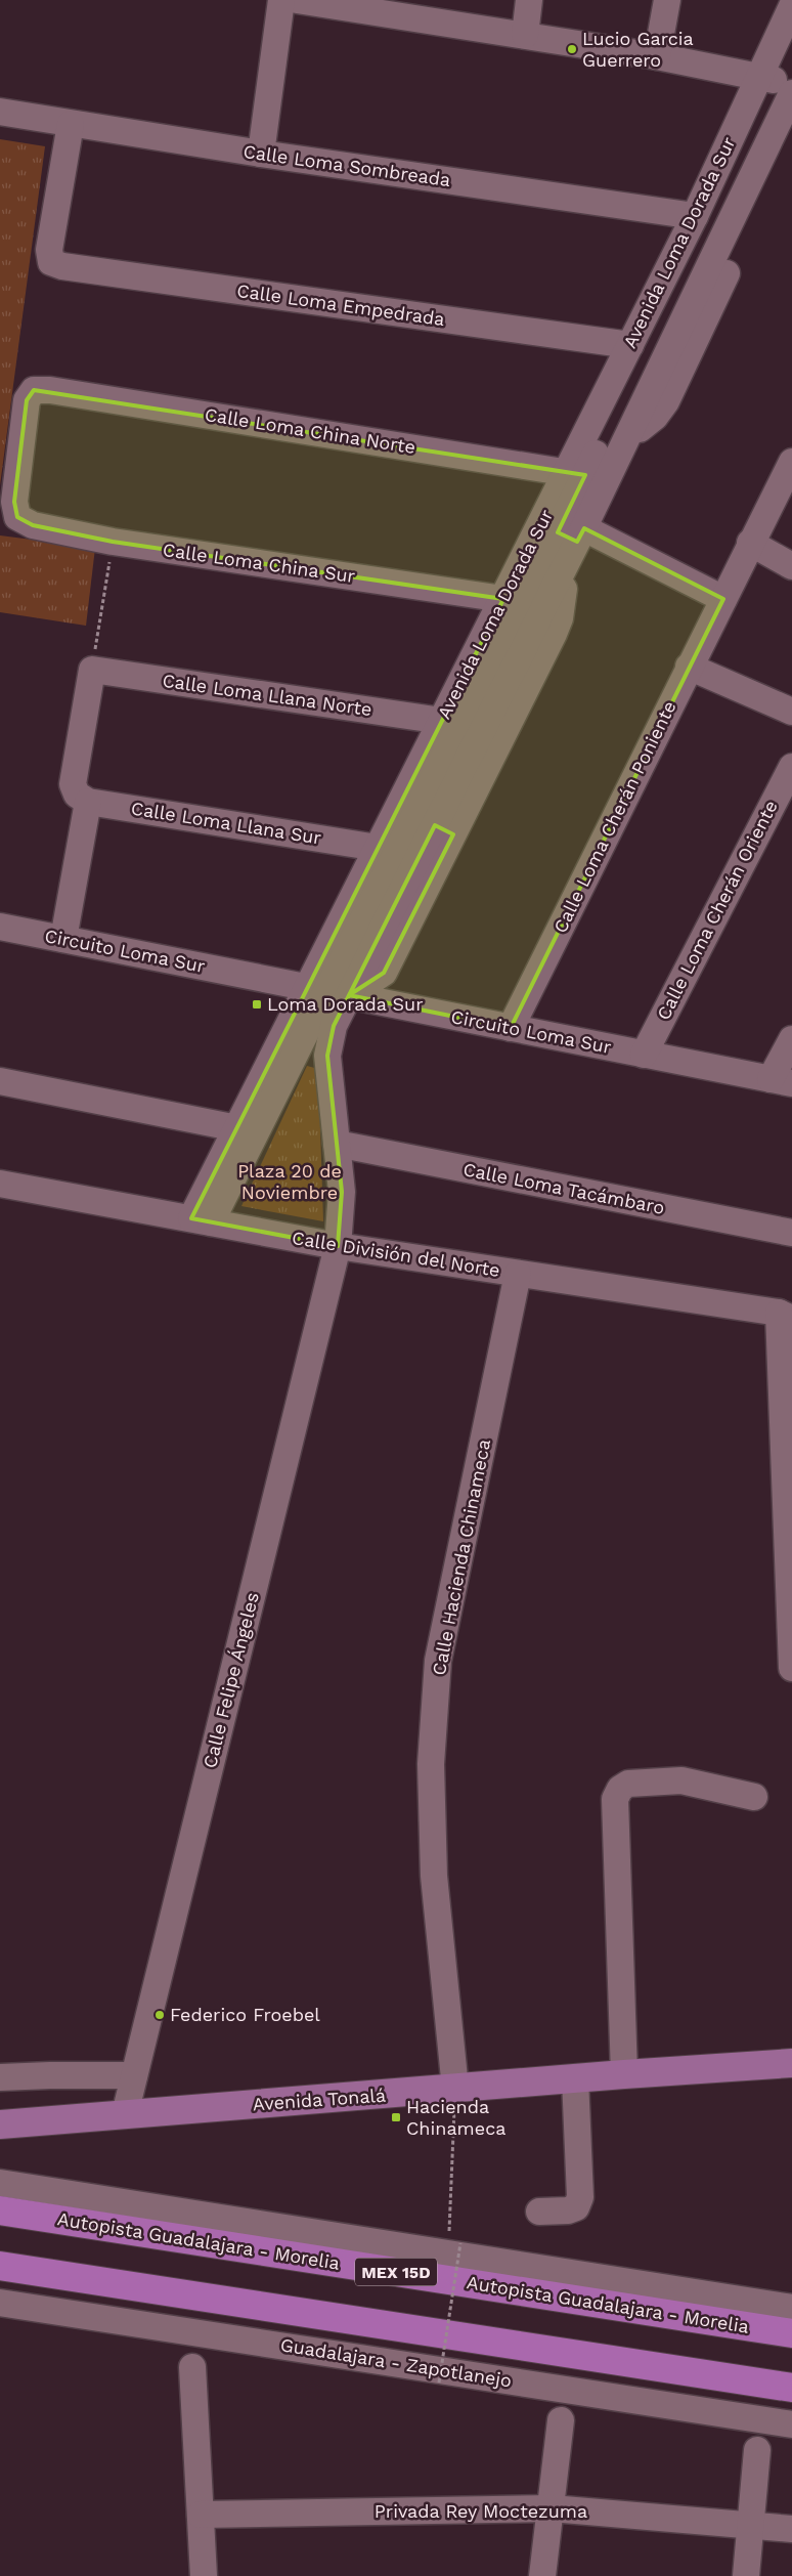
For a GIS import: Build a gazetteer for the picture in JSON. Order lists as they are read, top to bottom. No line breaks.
{"streets":{"highway":["Autopista Guadalajara - Morelia","MEX 15D"],"main road":["Avenida Tonalá"],"street":["Calle Loma Sombreada","Avenida Loma Dorada Sur","Calle Loma Empedrada","Calle Loma China Norte","Calle Loma China Sur","Calle Loma Llana Norte","Calle Loma Cherán Poniente","Calle Loma Llana Sur","Calle Loma Cherán Oriente","Circuito Loma Sur","Calle Loma Tacámbaro","Calle División del Norte","Calle Hacienda Chinameca","Calle Felipe Ángeles","Guadalajara - Zapotlanejo","Privada Rey Moctezuma"]},"crossings":[["Calle Loma Sombreada","Avenida Loma Dorada Sur"],["Calle Loma Sombreada","Calle Loma Empedrada"],["Avenida Loma Dorada Sur","Calle Loma Empedrada"],["Avenida Loma Dorada Sur","Calle Loma China Norte"],["Avenida Loma Dorada Sur","Calle Loma China Sur"],["Avenida Loma Dorada Sur","Calle Loma Llana Norte"],["Avenida Loma Dorada Sur","Calle Loma Llana Sur"],["Avenida Loma Dorada Sur","Circuito Loma Sur"],["Avenida Loma Dorada Sur","Calle Loma Tacámbaro"],["Avenida Loma Dorada Sur","Calle División del Norte"],["Avenida Loma Dorada Sur","Calle Felipe Ángeles"],["Calle Loma China Norte","Calle Loma China Sur"],["Calle Loma Cherán Poniente","Circuito Loma Sur"],["Calle Loma Cherán Oriente","Circuito Loma Sur"],["Calle División del Norte","Calle Hacienda Chinameca"],["Calle División del Norte","Calle Felipe Ángeles"],["Calle Hacienda Chinameca","Avenida Tonalá"],["Calle Felipe Ángeles","Avenida Tonalá"]],"parks":["Plaza 20 de Noviembre"],"places":{"other":["Lucio Garcia Guerrero","Federico Froebel"],"transit":["Loma Dorada Sur","Hacienda Chinameca"]}}
